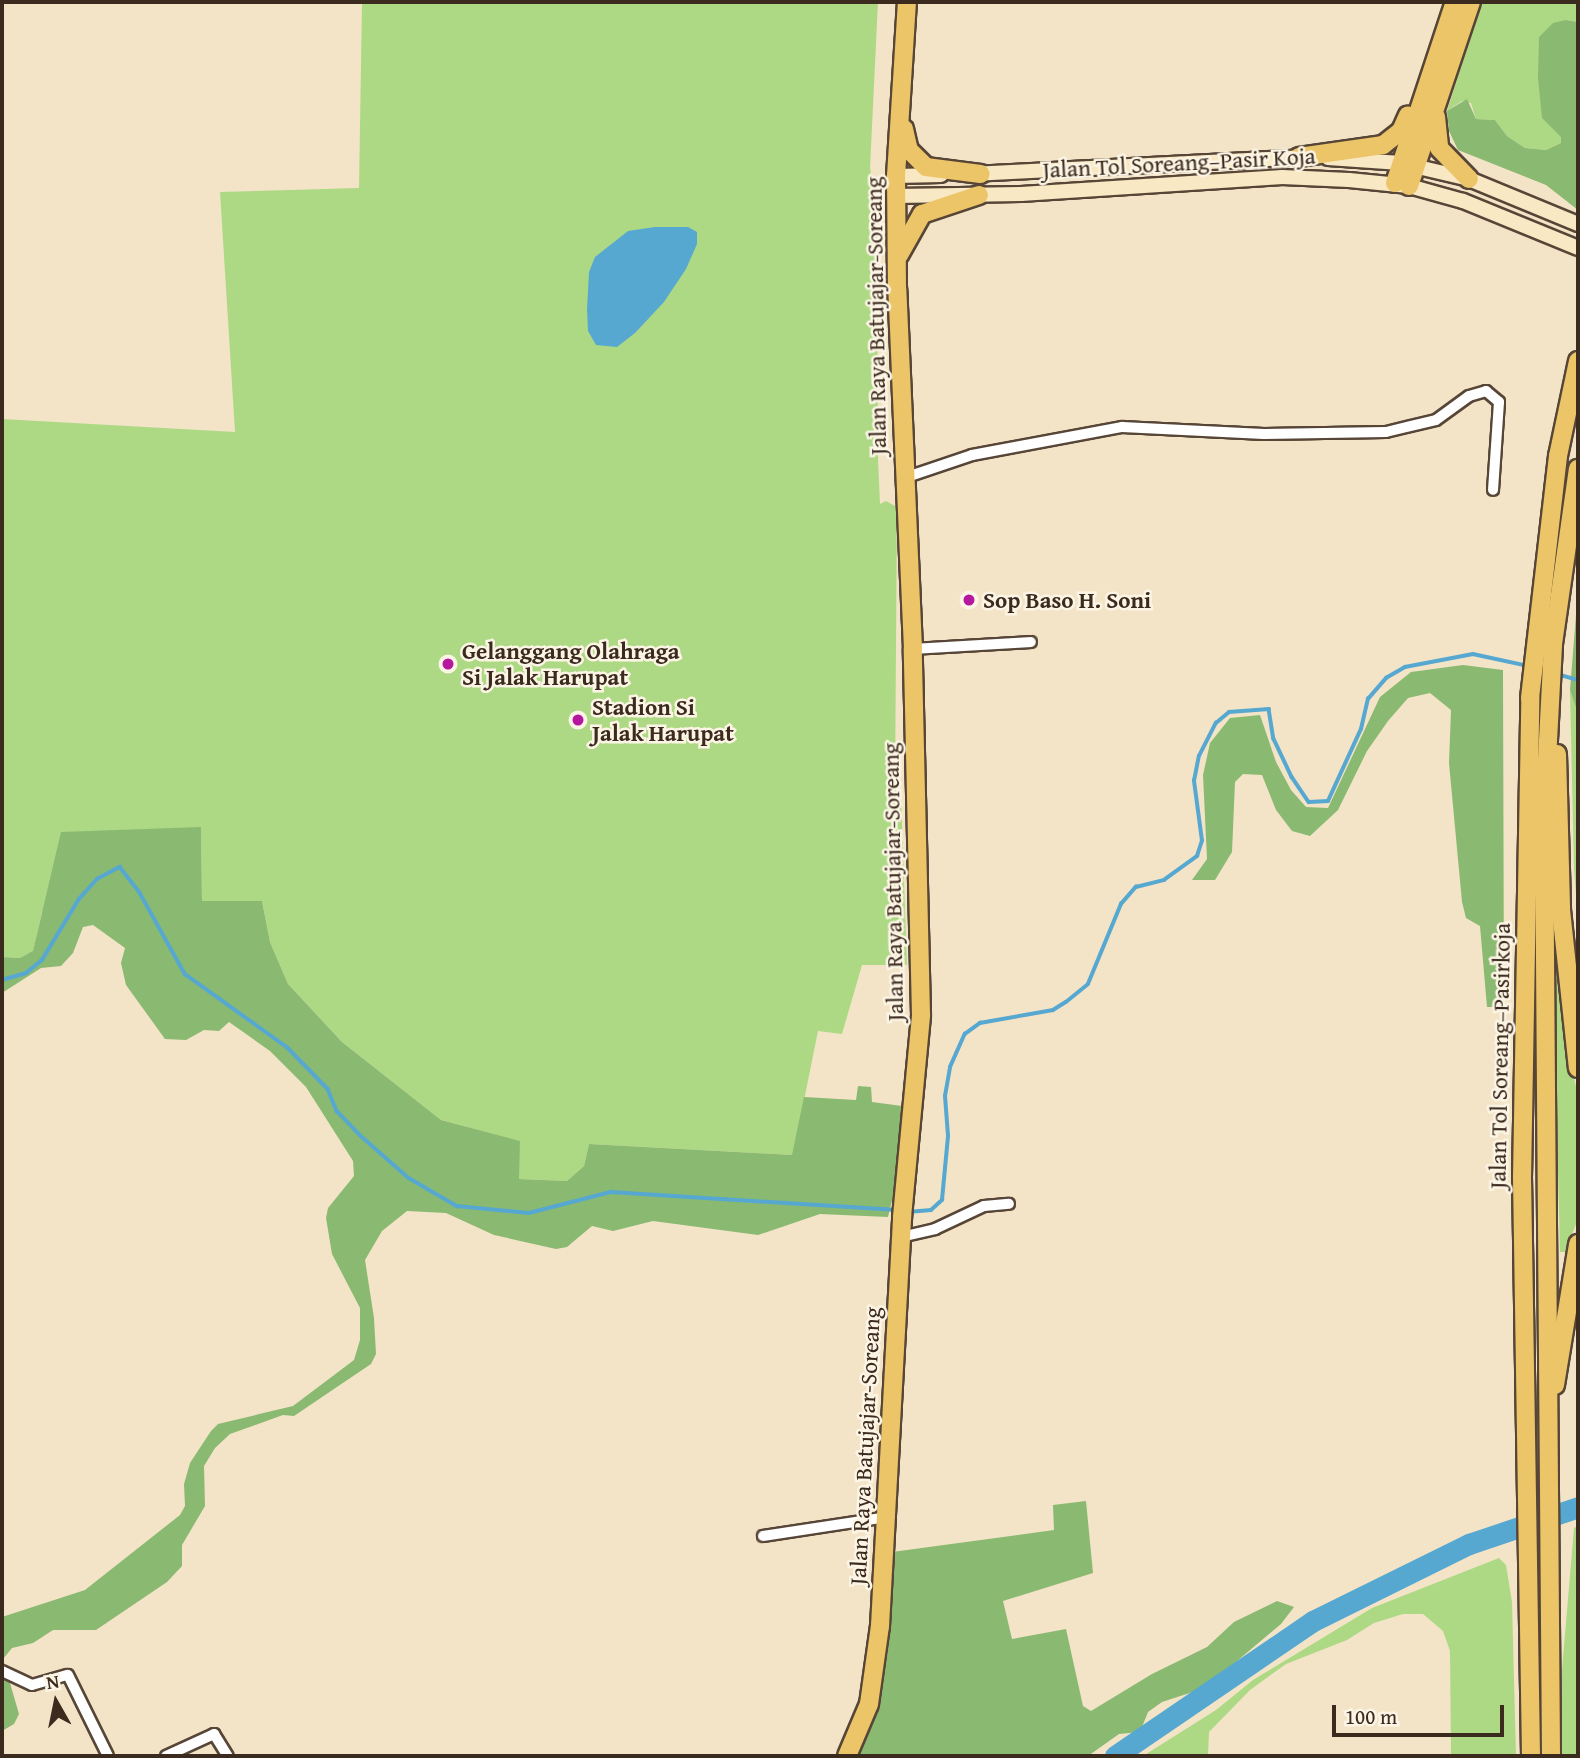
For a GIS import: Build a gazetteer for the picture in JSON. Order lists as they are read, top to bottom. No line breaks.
{"streets":{"highway":["Jalan Raya Batujajar-Soreang","Jalan Tol Soreang–Pasirkoja"],"street":["Jalan Tol Soreang–Pasir Koja"]},"crossings":[["Jalan Tol Soreang–Pasir Koja","Jalan Raya Batujajar-Soreang"]],"places":["Sop Baso H. Soni","Gelanggang Olahraga Si Jalak Harupat","Stadion Si Jalak Harupat"],"scale_bar":"100 m","north":"top"}
